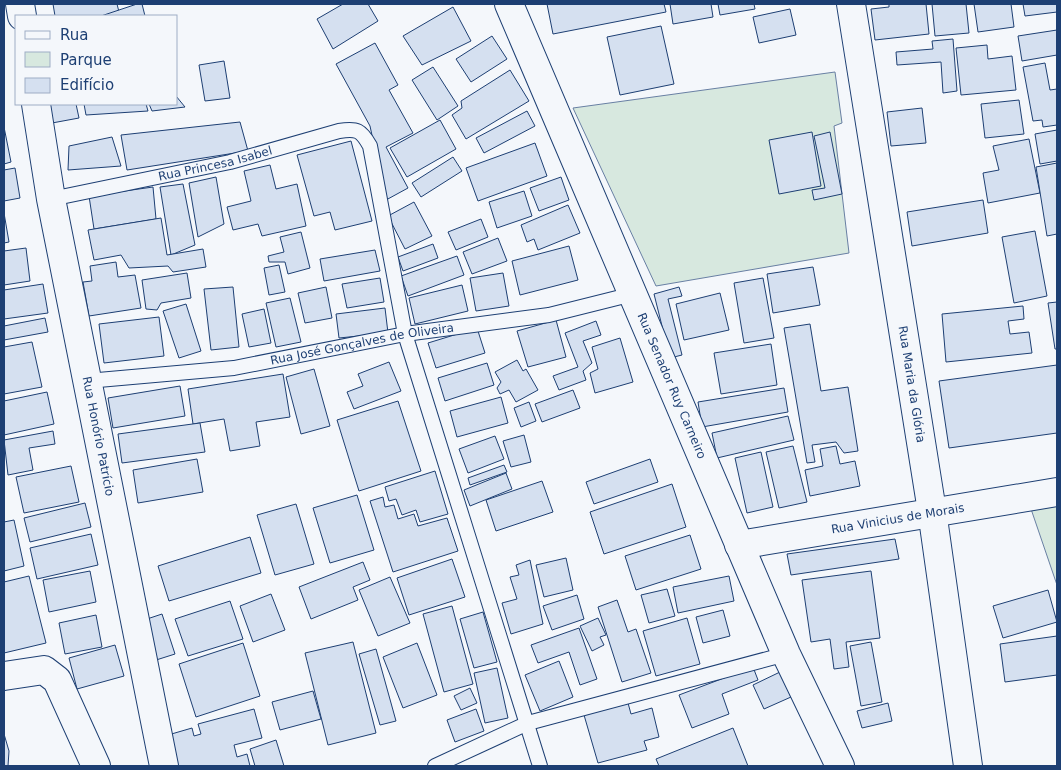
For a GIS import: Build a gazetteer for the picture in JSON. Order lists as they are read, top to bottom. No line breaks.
{"streets":{"street":["Rua Maria da Glória","Rua Senador Ruy Carneiro","Rua Honório Patrício","Rua Vinicius de Morais"],"lane":["Rua Princesa Isabel","Rua José Gonçalves de Oliveira"]},"crossings":[["Rua Princesa Isabel","Rua José Gonçalves de Oliveira"],["Rua Princesa Isabel","Rua Honório Patrício"],["Rua José Gonçalves de Oliveira","Rua Senador Ruy Carneiro"],["Rua José Gonçalves de Oliveira","Rua Honório Patrício"],["Rua Maria da Glória","Rua Vinicius de Morais"],["Rua Senador Ruy Carneiro","Rua Vinicius de Morais"]],"legend":["Rua","Parque","Edifício"]}
